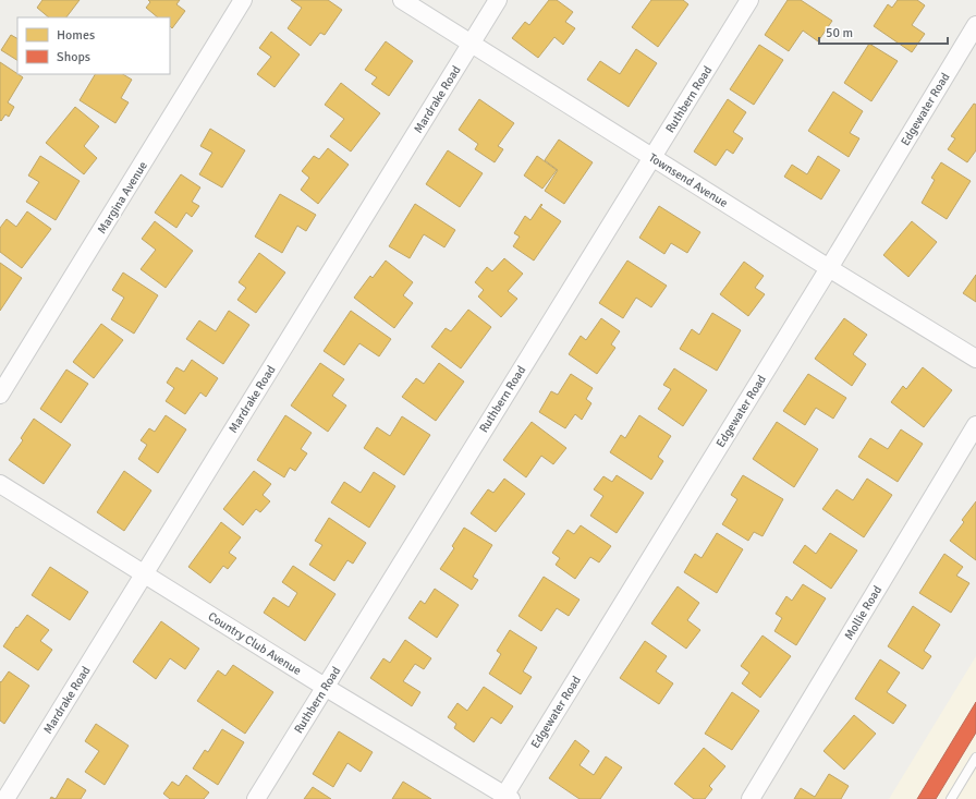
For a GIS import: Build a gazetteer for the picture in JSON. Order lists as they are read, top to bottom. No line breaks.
{"streets":{"street":["Mardrake Road","Ruthbern Road","Edgewater Road","Townsend Avenue","Margina Avenue","Mollie Road","Country Club Avenue"]},"crossings":[["Mardrake Road","Townsend Avenue"],["Mardrake Road","Country Club Avenue"],["Ruthbern Road","Townsend Avenue"],["Ruthbern Road","Country Club Avenue"],["Edgewater Road","Townsend Avenue"],["Edgewater Road","Country Club Avenue"]],"legend":["Homes","Shops"],"scale_bar":"50 m"}
